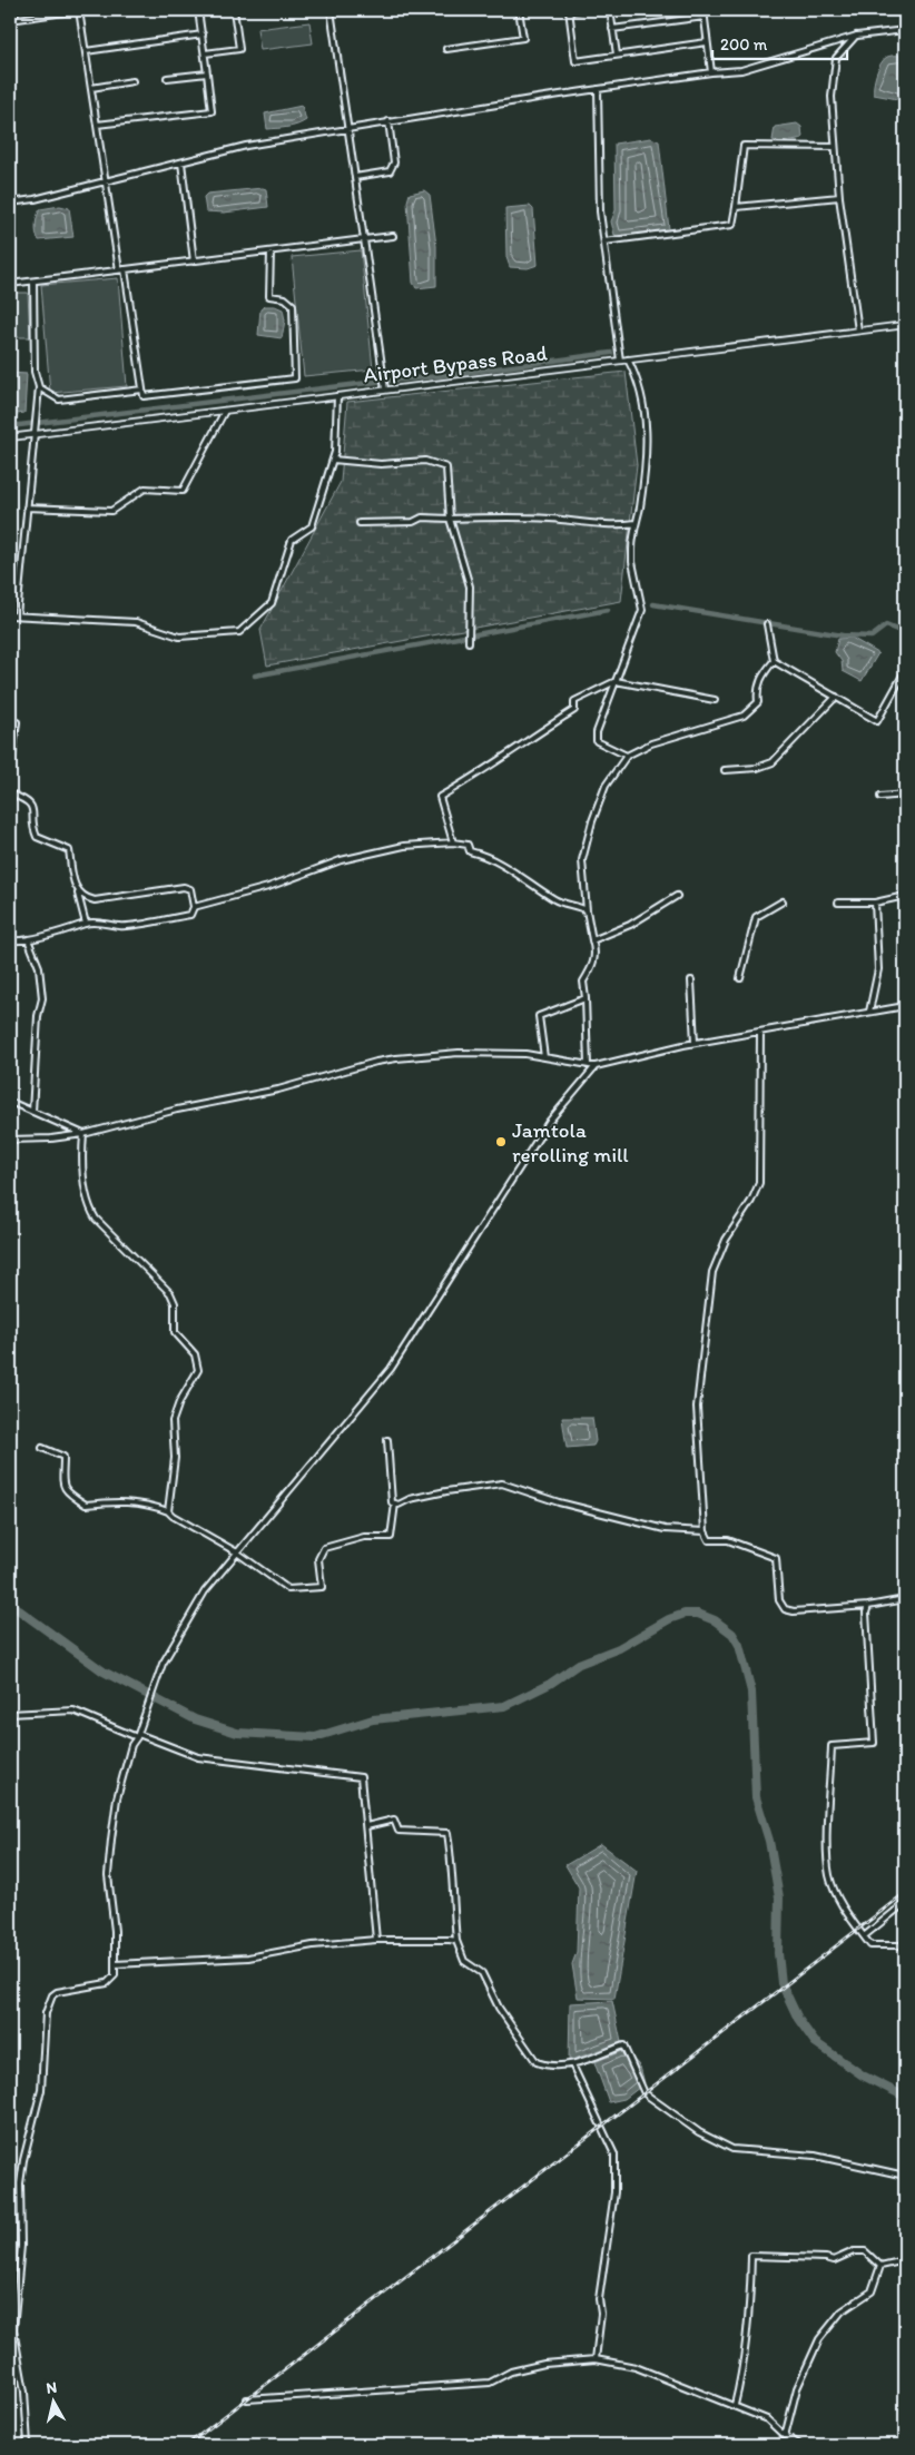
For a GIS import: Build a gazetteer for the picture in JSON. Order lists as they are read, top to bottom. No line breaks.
{"streets":{"street":["Airport Bypass Road"]},"places":["Jamtola rerolling mill"],"scale_bar":"200 m","north":"top"}
